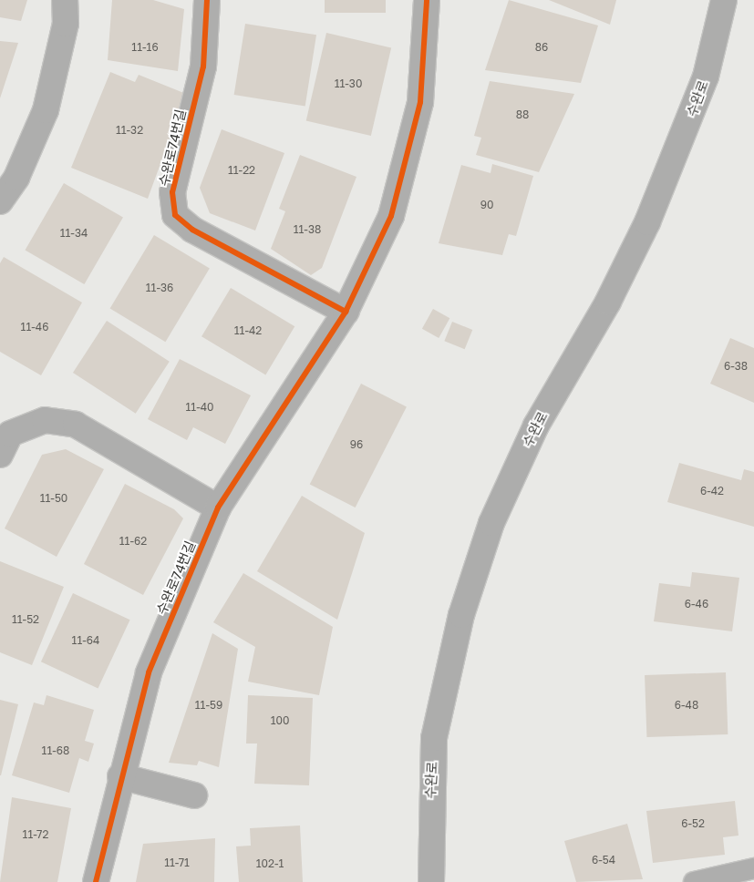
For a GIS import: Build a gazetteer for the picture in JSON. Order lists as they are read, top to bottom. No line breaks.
{"streets":{"main road":["수완로"],"street":["수완로74번길"]},"house_numbers":["11-16","86","11-30","88","11-32","11-22","90","11-38","11-34","11-36","11-46","11-42","6-38","11-40","96","6-42","11-50","11-62","6-46","11-52","11-64","11-59","6-48","100","11-68","6-52","11-72","6-54","11-71","102-1"]}
